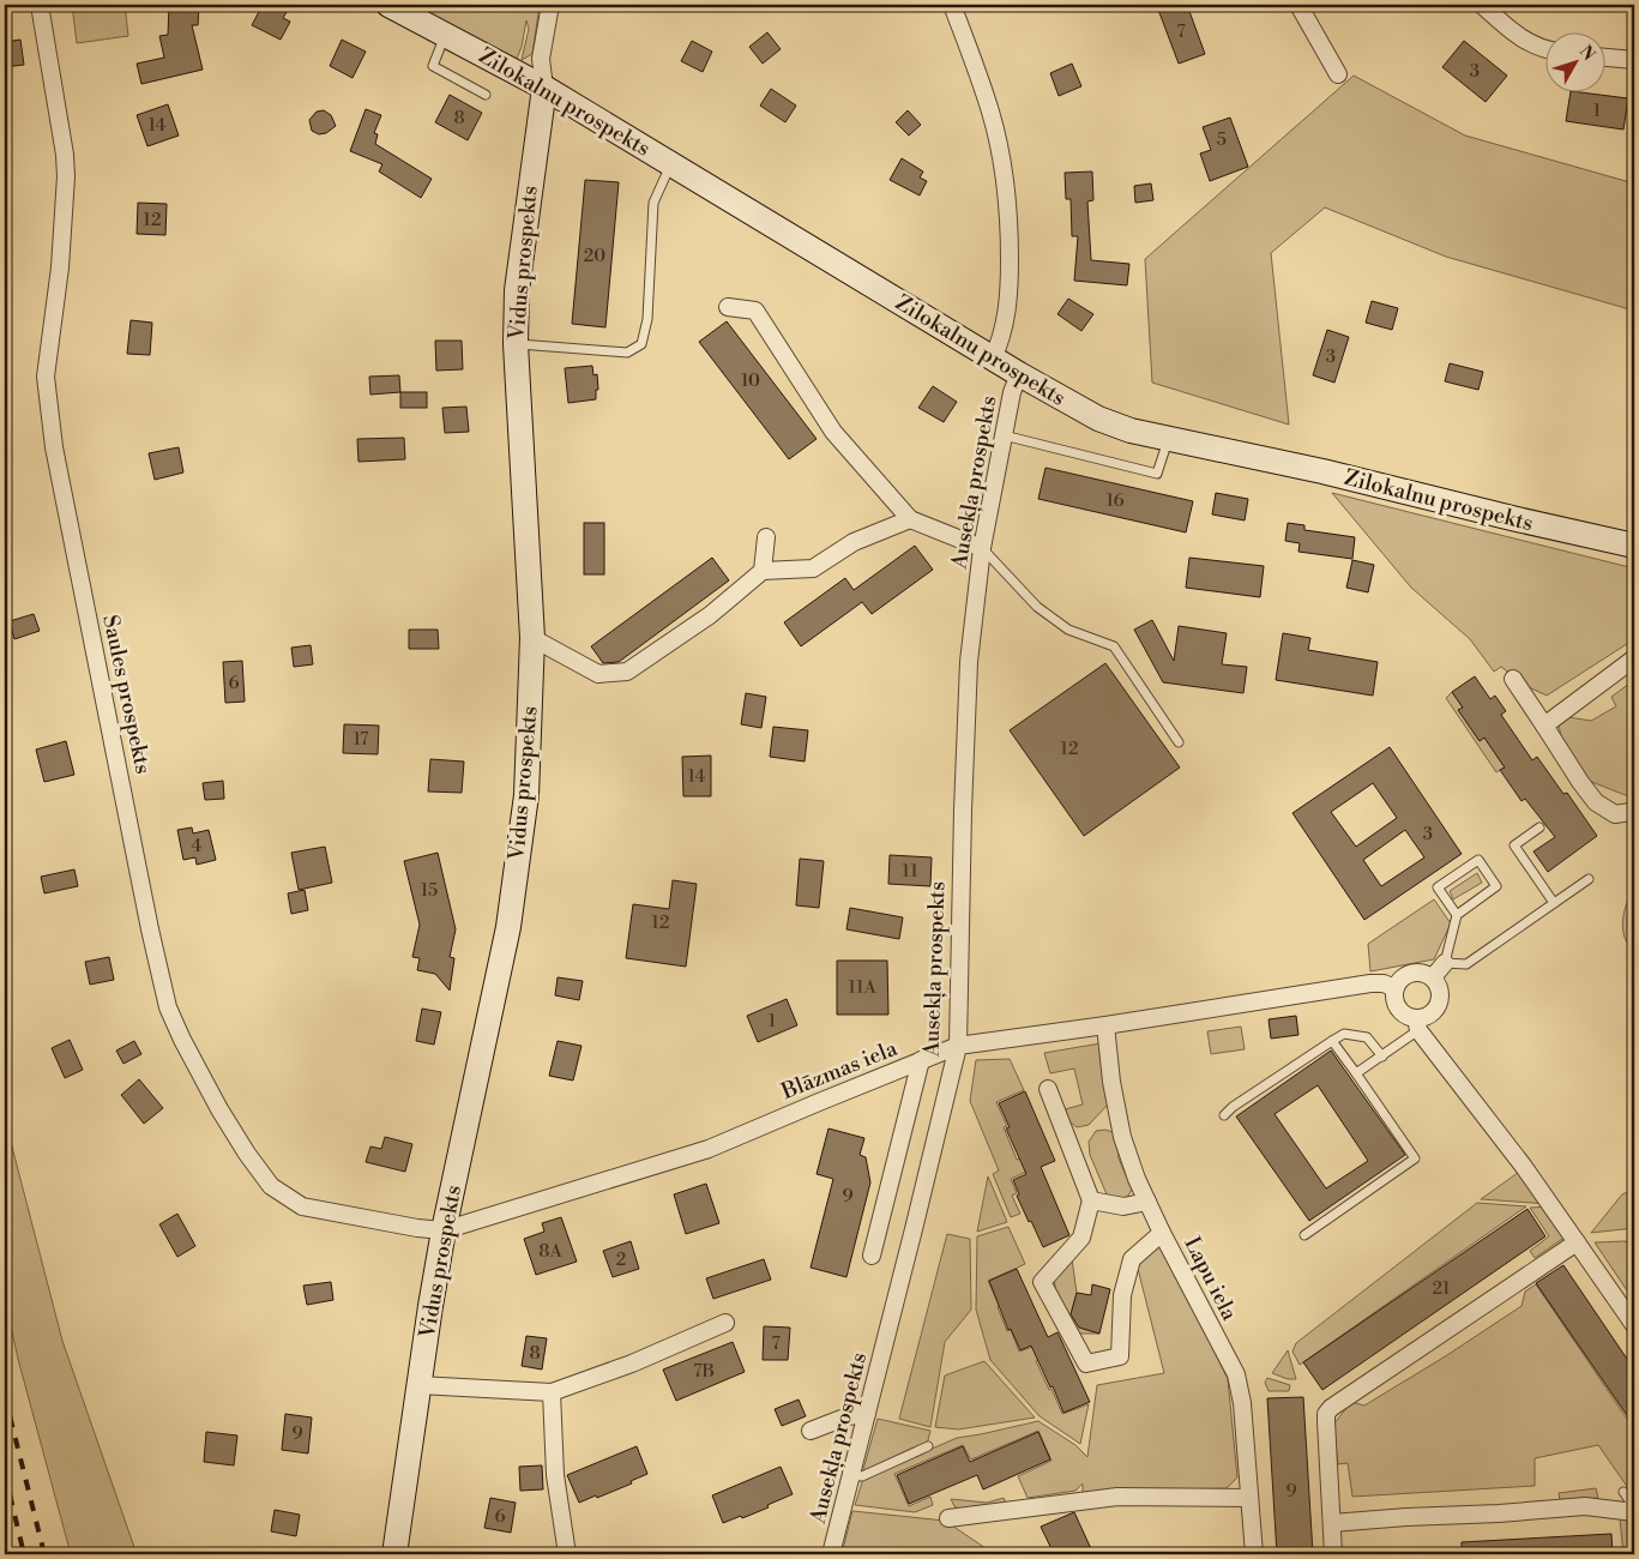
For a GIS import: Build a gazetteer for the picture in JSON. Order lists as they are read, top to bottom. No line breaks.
{"streets":{"main road":["Zilokalnu prospekts","Vidus prospekts"],"street":["Ausekļa prospekts","Saules prospekts","Blāzmas iela","Lapu iela"]},"crossings":[["Zilokalnu prospekts","Vidus prospekts"],["Zilokalnu prospekts","Ausekļa prospekts"],["Vidus prospekts","Saules prospekts"],["Vidus prospekts","Blāzmas iela"],["Ausekļa prospekts","Blāzmas iela"],["Saules prospekts","Blāzmas iela"],["Blāzmas iela","Lapu iela"]],"house_numbers":["7","3","1","8","14","5","12","20","3","10","16","6","17","12","14","3","4","11","15","12","11A","1","9","8A","2","21","7","8","7B","9","9","6"],"north":"top right"}
